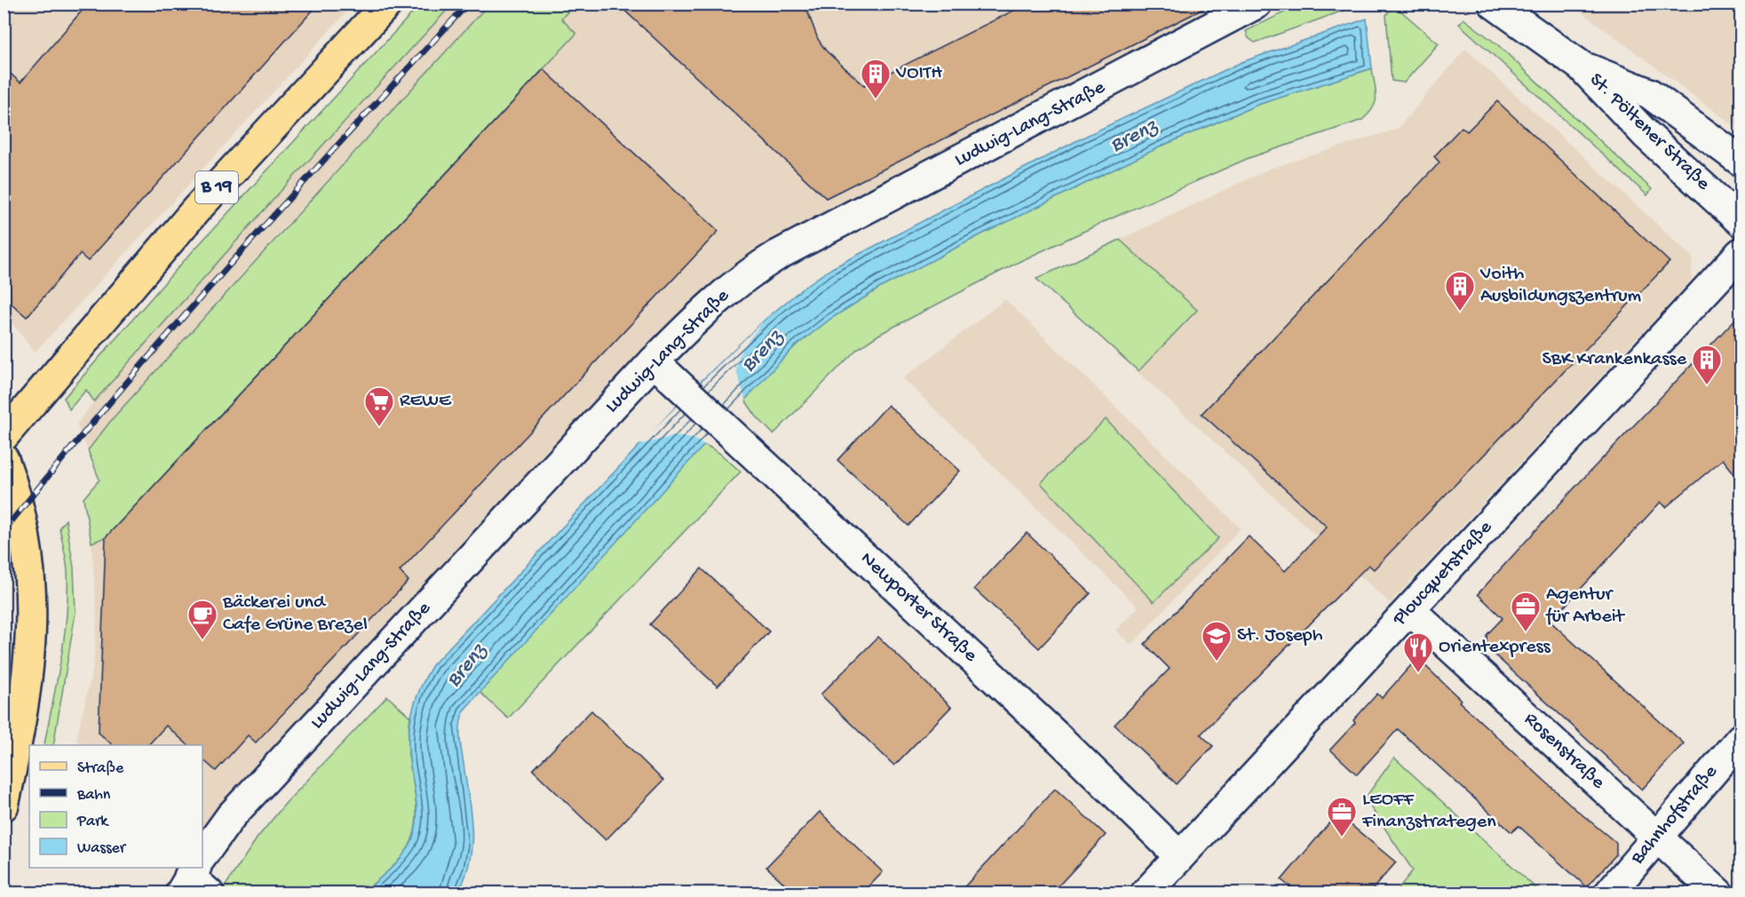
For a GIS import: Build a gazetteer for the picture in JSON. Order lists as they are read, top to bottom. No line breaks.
{"streets":{"main road":["B 19"],"street":["Ludwig-Lang-Straße","St. Pöltener Straße","Ploucquetstraße","Newporter Straße","Rosenstraße","Bahnhofstraße"]},"crossings":[["Ludwig-Lang-Straße","Newporter Straße"],["Ploucquetstraße","Newporter Straße"],["Ploucquetstraße","Rosenstraße"],["Rosenstraße","Bahnhofstraße"]],"water":["Brenz"],"places":{"building":["VOITH","Voith Ausbildungszentrum","SBK Krankenkasse"],"supermarket":["REWE"],"office":["Agentur für Arbeit","LEOFF Finanzstrategen"],"cafe":["Bäckerei und Cafe Grüne Brezel"],"school or university":["St. Joseph"],"restaurant":["Orientexpress"]},"legend":["Straße","Bahn","Park","Wasser"]}
